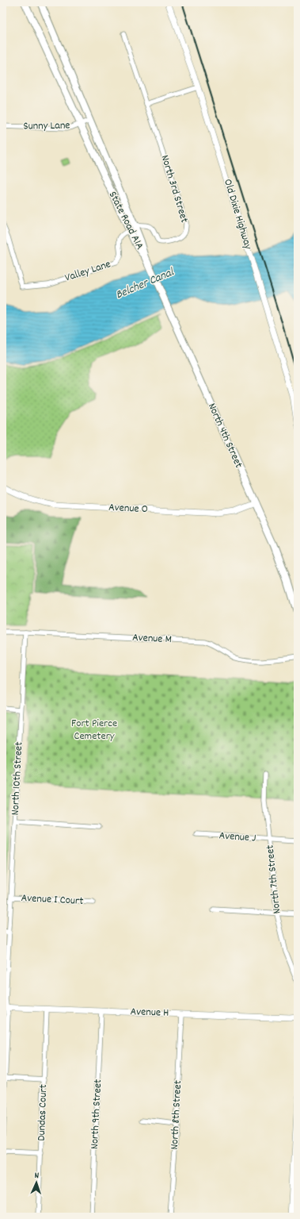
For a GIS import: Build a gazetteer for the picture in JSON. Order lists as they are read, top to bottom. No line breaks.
{"streets":{"main road":["State Road A1A","North 4th Street"],"street":["Sunny Lane","North 3rd Street","Old Dixie Highway","Valley Lane","Avenue O","Avenue M","North 10th Street","Avenue J","North 7th Street","Avenue I Court","Avenue H","Dundas Court","North 9th Street","North 8th Street"]},"crossings":[["Sunny Lane","State Road A1A"],["North 3rd Street","State Road A1A"],["State Road A1A","Valley Lane"],["State Road A1A","North 4th Street"],["North 4th Street","Avenue O"],["Avenue M","North 10th Street"],["North 10th Street","Avenue I Court"],["North 10th Street","Avenue H"],["Avenue J","North 7th Street"],["Avenue H","Dundas Court"],["Avenue H","North 9th Street"],["Avenue H","North 8th Street"]],"water":["Belcher Canal"],"parks":["Fort Pierce Cemetery"],"north":"top"}
